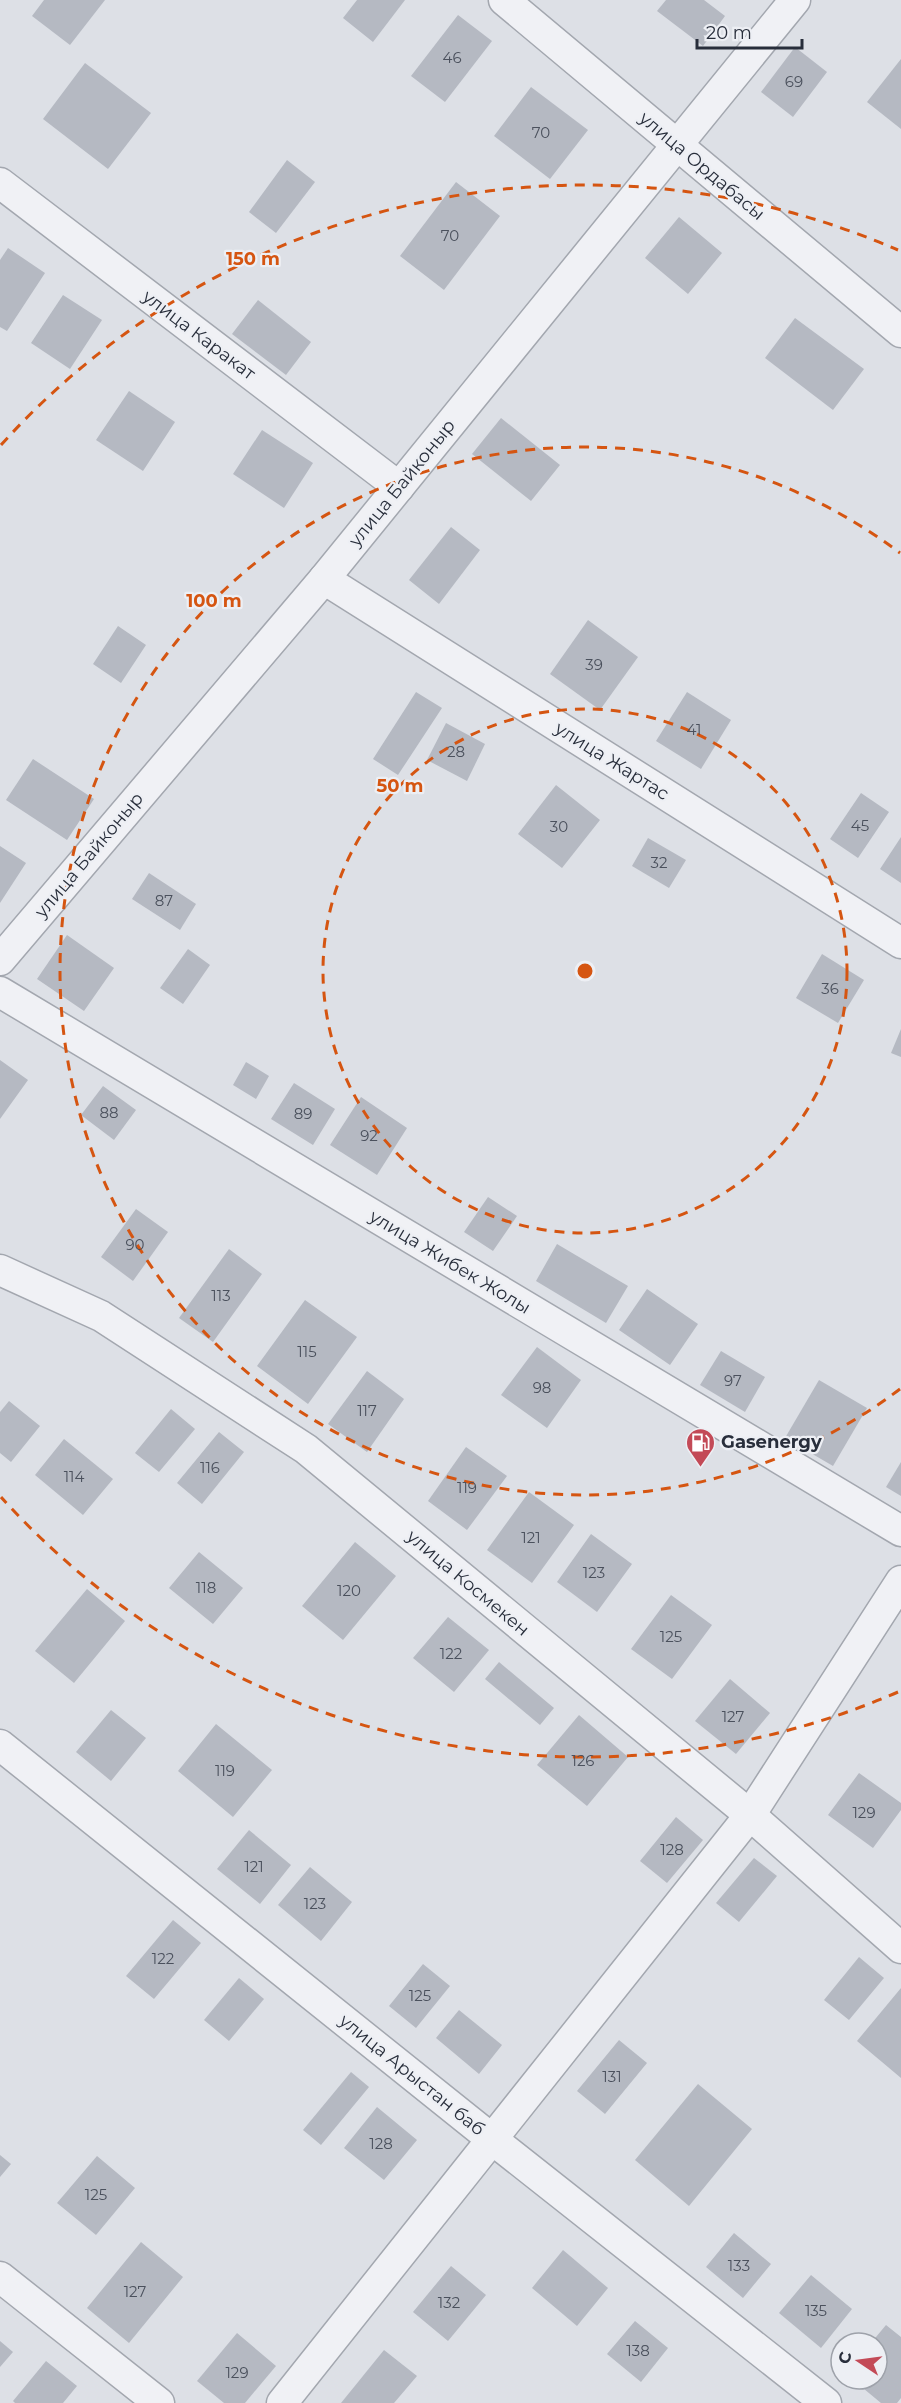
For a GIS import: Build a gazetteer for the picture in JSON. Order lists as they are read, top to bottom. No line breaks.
{"streets":{"street":["улица Ордабасы","улица Каракат","улица Байконыр","улица Жартас","улица Жибек Жолы","улица Космекен","улица Арыстан баб"]},"crossings":[["улица Ордабасы","улица Байконыр"],["улица Каракат","улица Байконыр"],["улица Байконыр","улица Жартас"]],"places":{"fuel station":["Gasenergy"]},"house_numbers":["46","69","70","70","39","41","28","45","30","32","87","36","88","89","92","90","113","115","97","98","117","116","114","119","121","123","118","120","125","122","127","126","119","129","128","121","123","122","125","131","128","125","133","127","132","135","138","129"],"scale_bar":"20 m","north":"left","rings":["150 m","100 m","50 m"]}
